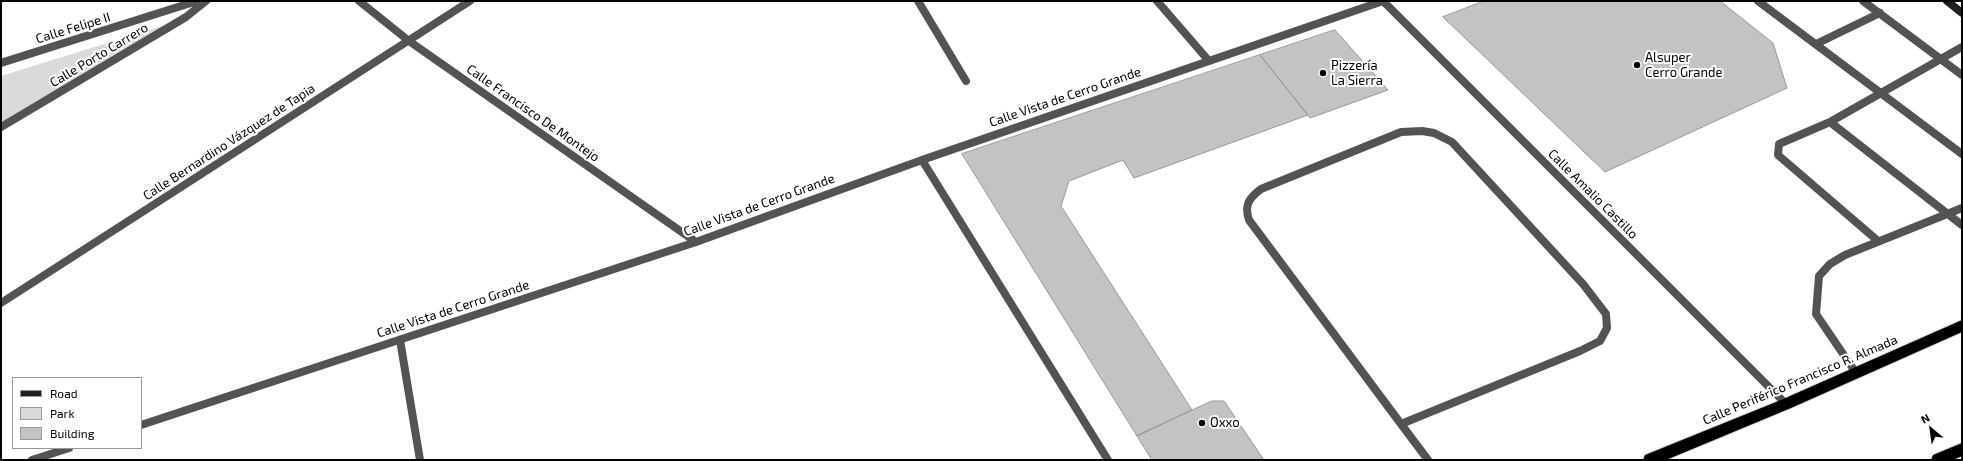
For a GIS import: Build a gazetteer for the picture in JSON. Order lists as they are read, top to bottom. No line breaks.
{"streets":{"highway":["Calle Periférico Francisco R. Almada"],"street":["Calle Felipe II","Calle Porto Carrero","Calle Vista de Cerro Grande","Calle Francisco De Montejo","Calle Bernardino Vázquez de Tapia","Calle Amalio Castillo"]},"crossings":[["Calle Vista de Cerro Grande","Calle Francisco De Montejo"],["Calle Vista de Cerro Grande","Calle Amalio Castillo"],["Calle Francisco De Montejo","Calle Bernardino Vázquez de Tapia"],["Calle Amalio Castillo","Calle Periférico Francisco R. Almada"]],"places":["Alsuper Cerro Grande","Pizzería La Sierra","Oxxo"],"legend":["Road","Park","Building"],"north":"top left"}
